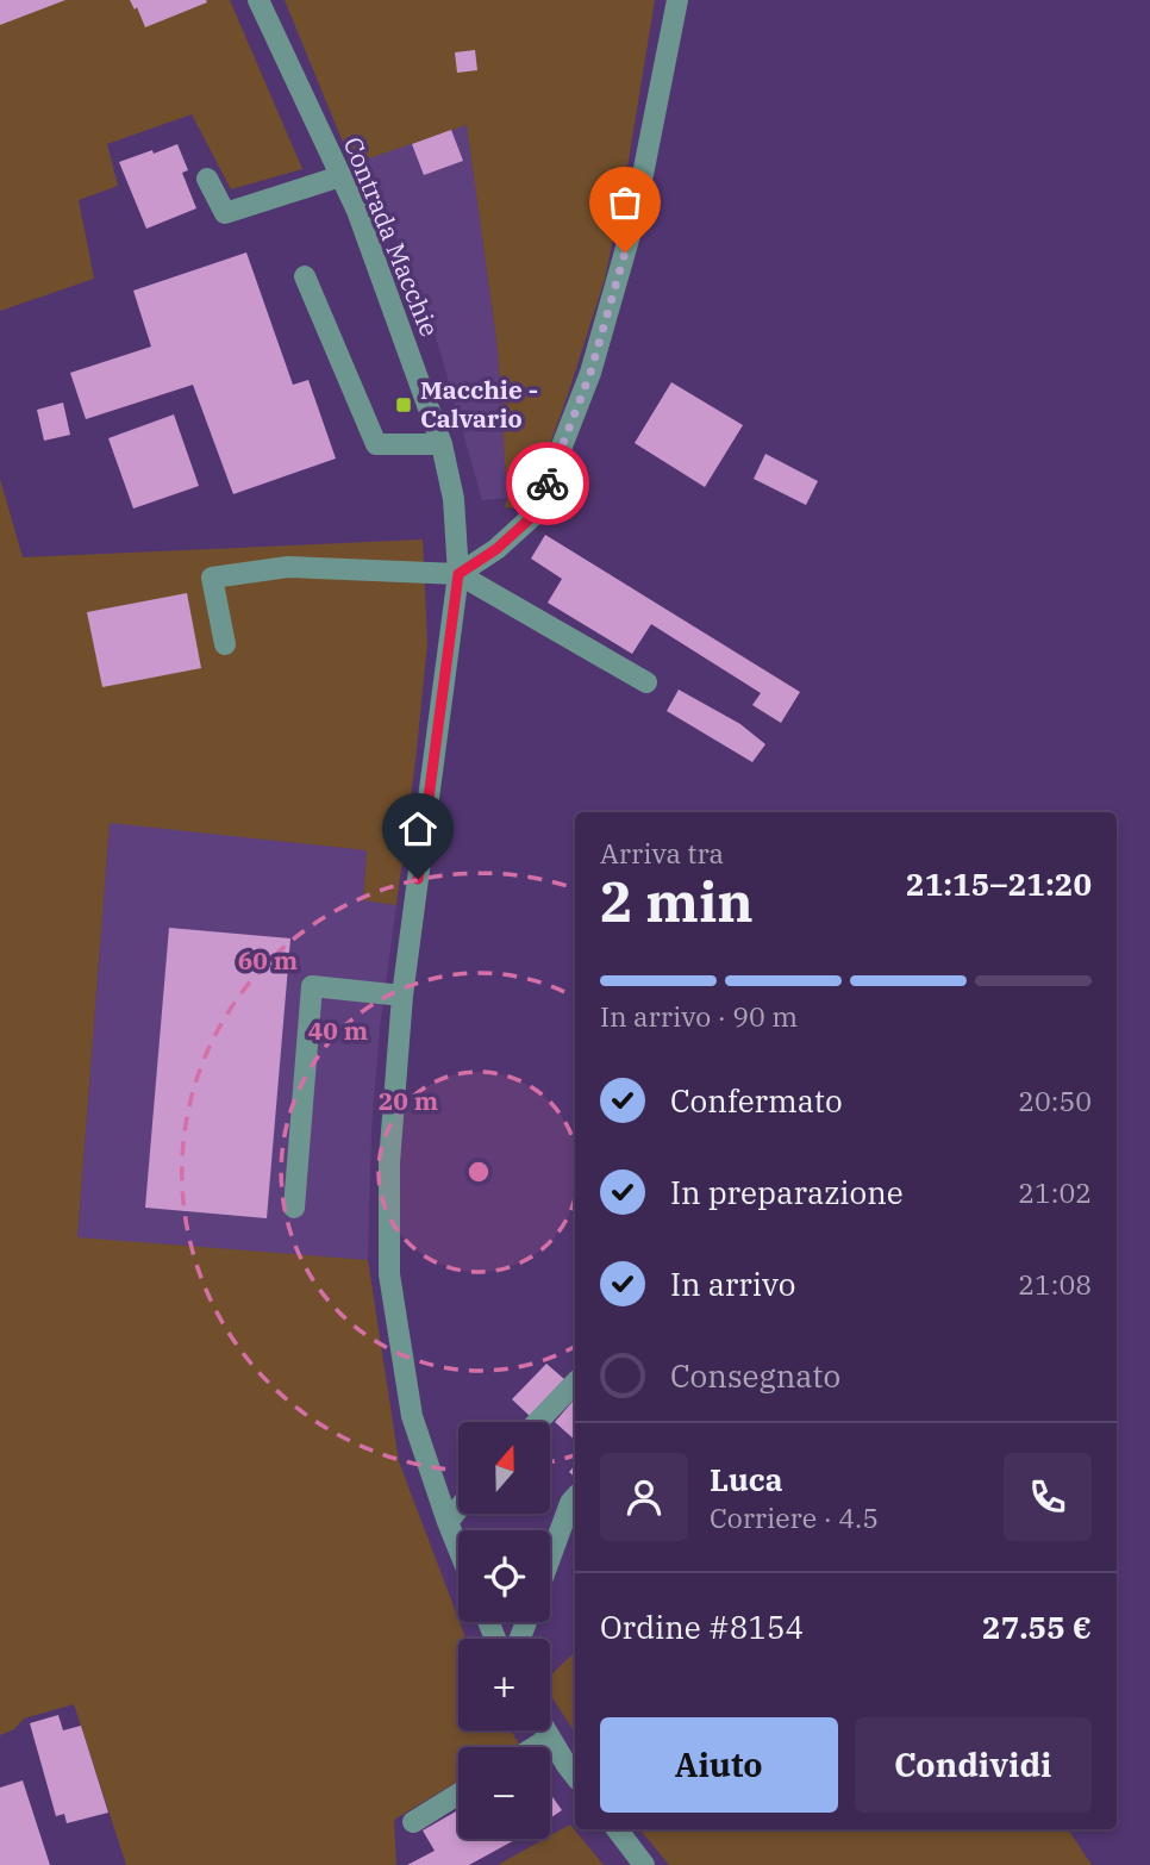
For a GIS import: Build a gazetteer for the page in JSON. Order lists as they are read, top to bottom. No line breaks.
{"streets":{"street":["Contrada Macchie"]},"places":{"transit":["Macchie - Calvario"]},"north":"top","page":{"heading":["2 min","Arriva tra","21:15–21:20"],"panel":["Luca","Corriere · 4.5","Ordine #8154","27.55 €"],"bar":"In arrivo · 90 m","list":[["Confermato","20:50"],["In preparazione","21:02"],["In arrivo","21:08"],"Consegnato"],"map_buttons":["+","−"],"buttons":["Aiuto","Condividi"]},"rings":["60 m","40 m","20 m"]}
